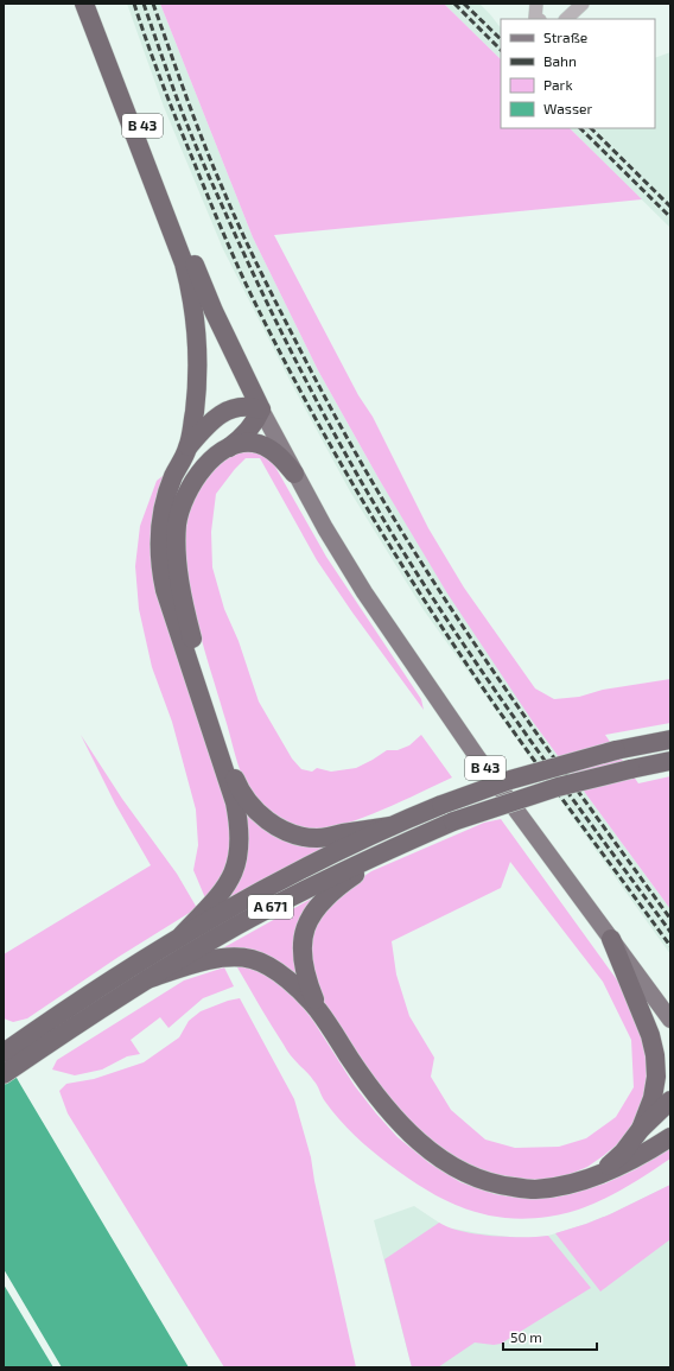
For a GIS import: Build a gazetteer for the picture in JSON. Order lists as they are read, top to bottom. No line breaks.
{"streets":{"highway":["B 43","A 671"]},"legend":["Straße","Bahn","Park","Wasser"],"scale_bar":"50 m"}
